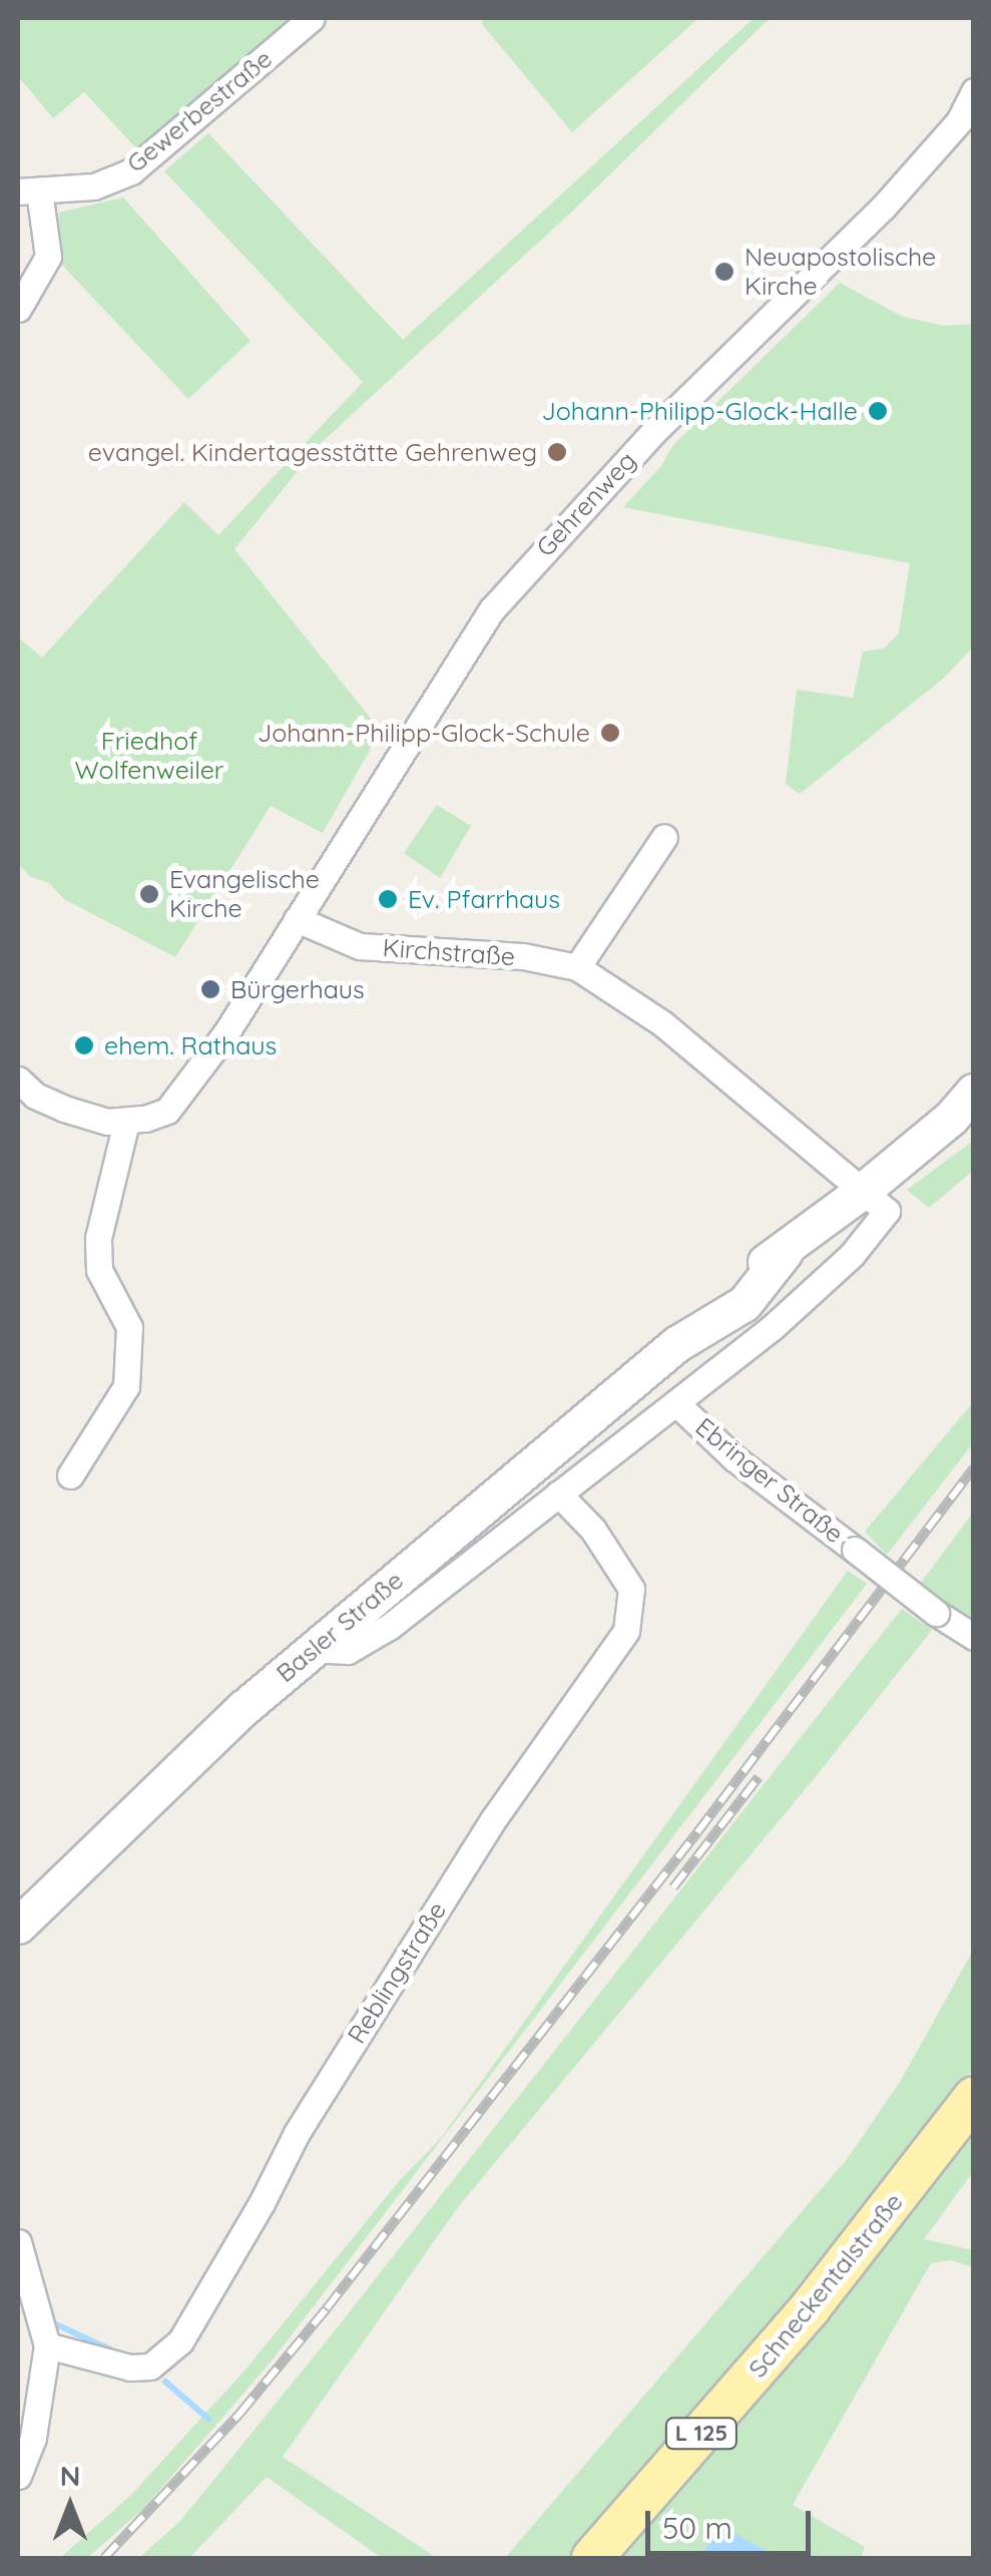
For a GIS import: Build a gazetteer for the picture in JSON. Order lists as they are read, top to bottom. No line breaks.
{"streets":{"main road":["Basler Straße","Schneckentalstraße","L 125"],"street":["Gewerbestraße","Gehrenweg","Kirchstraße","Ebringer Straße","Reblingstraße"]},"crossings":[["Gehrenweg","Kirchstraße"],["Kirchstraße","Ebringer Straße"],["Kirchstraße","Basler Straße"],["Ebringer Straße","Basler Straße"]],"parks":["Friedhof Wolfenweiler"],"places":["Neuapostolische Kirche","Johann-Philipp-Glock-Halle","evangel. Kindertagesstätte Gehrenweg","Johann-Philipp-Glock-Schule","Evangelische Kirche","Ev. Pfarrhaus","Bürgerhaus","ehem. Rathaus"],"scale_bar":"50 m","north":"top"}
